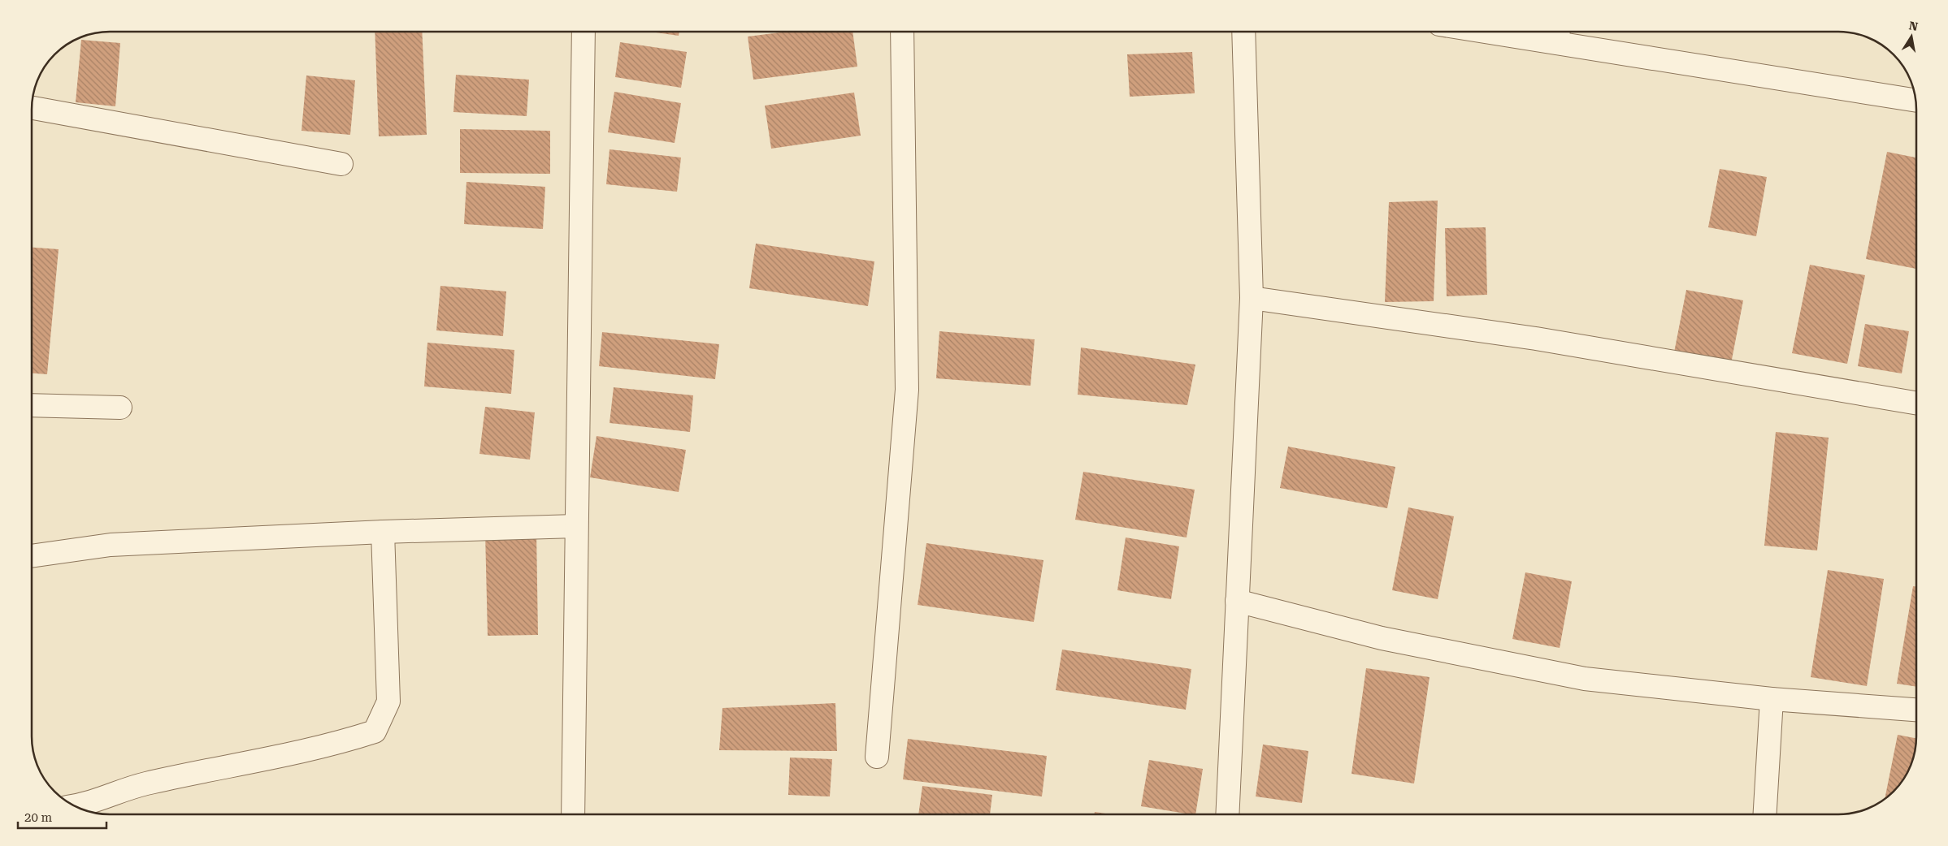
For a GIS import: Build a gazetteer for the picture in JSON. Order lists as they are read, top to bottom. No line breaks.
{"scale_bar":"20 m","north":"top"}
